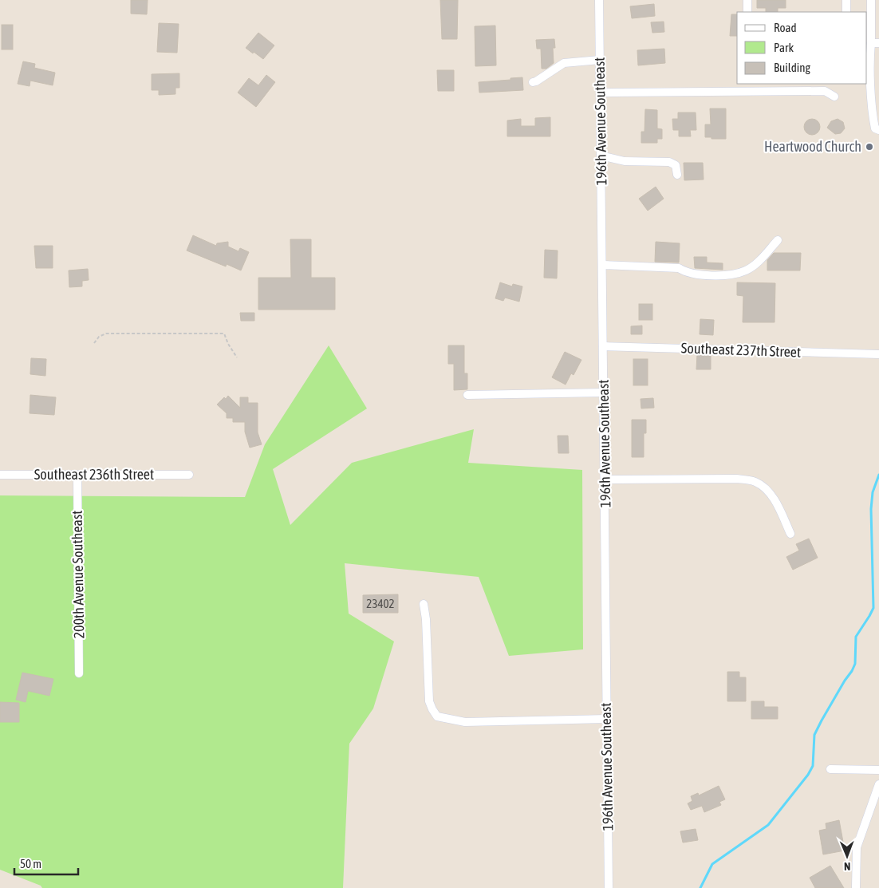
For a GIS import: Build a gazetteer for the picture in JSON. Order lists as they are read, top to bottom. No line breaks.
{"streets":{"street":["196th Avenue Southeast","Southeast 237th Street","Southeast 236th Street","200th Avenue Southeast"]},"crossings":[["196th Avenue Southeast","Southeast 237th Street"],["Southeast 236th Street","200th Avenue Southeast"]],"places":["Heartwood Church"],"house_numbers":["23402"],"legend":["Road","Park","Building"],"scale_bar":"50 m","north":"bottom"}
